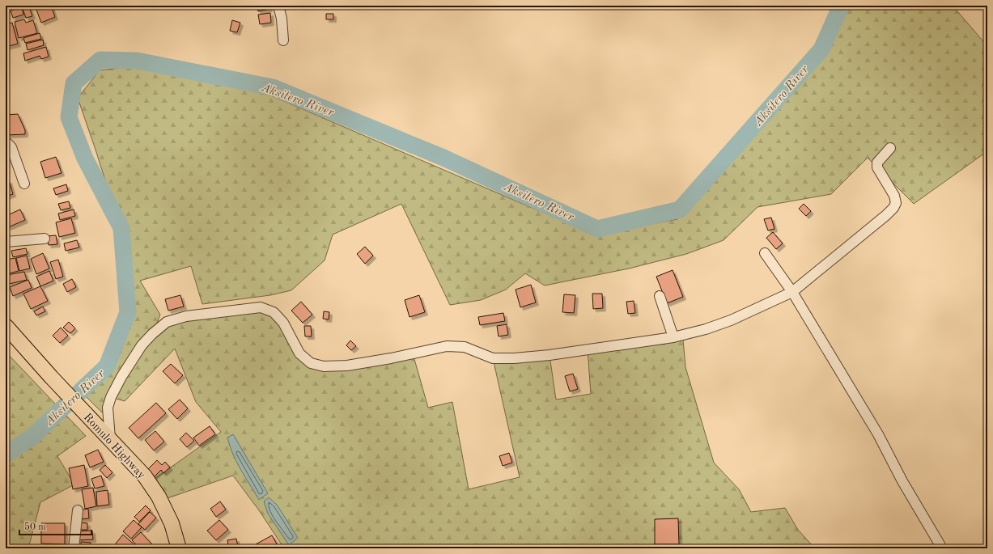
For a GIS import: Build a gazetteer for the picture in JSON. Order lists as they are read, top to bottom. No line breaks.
{"streets":{"highway":["Romulo Highway"]},"water":["Aksitero River"],"scale_bar":"50 m"}
